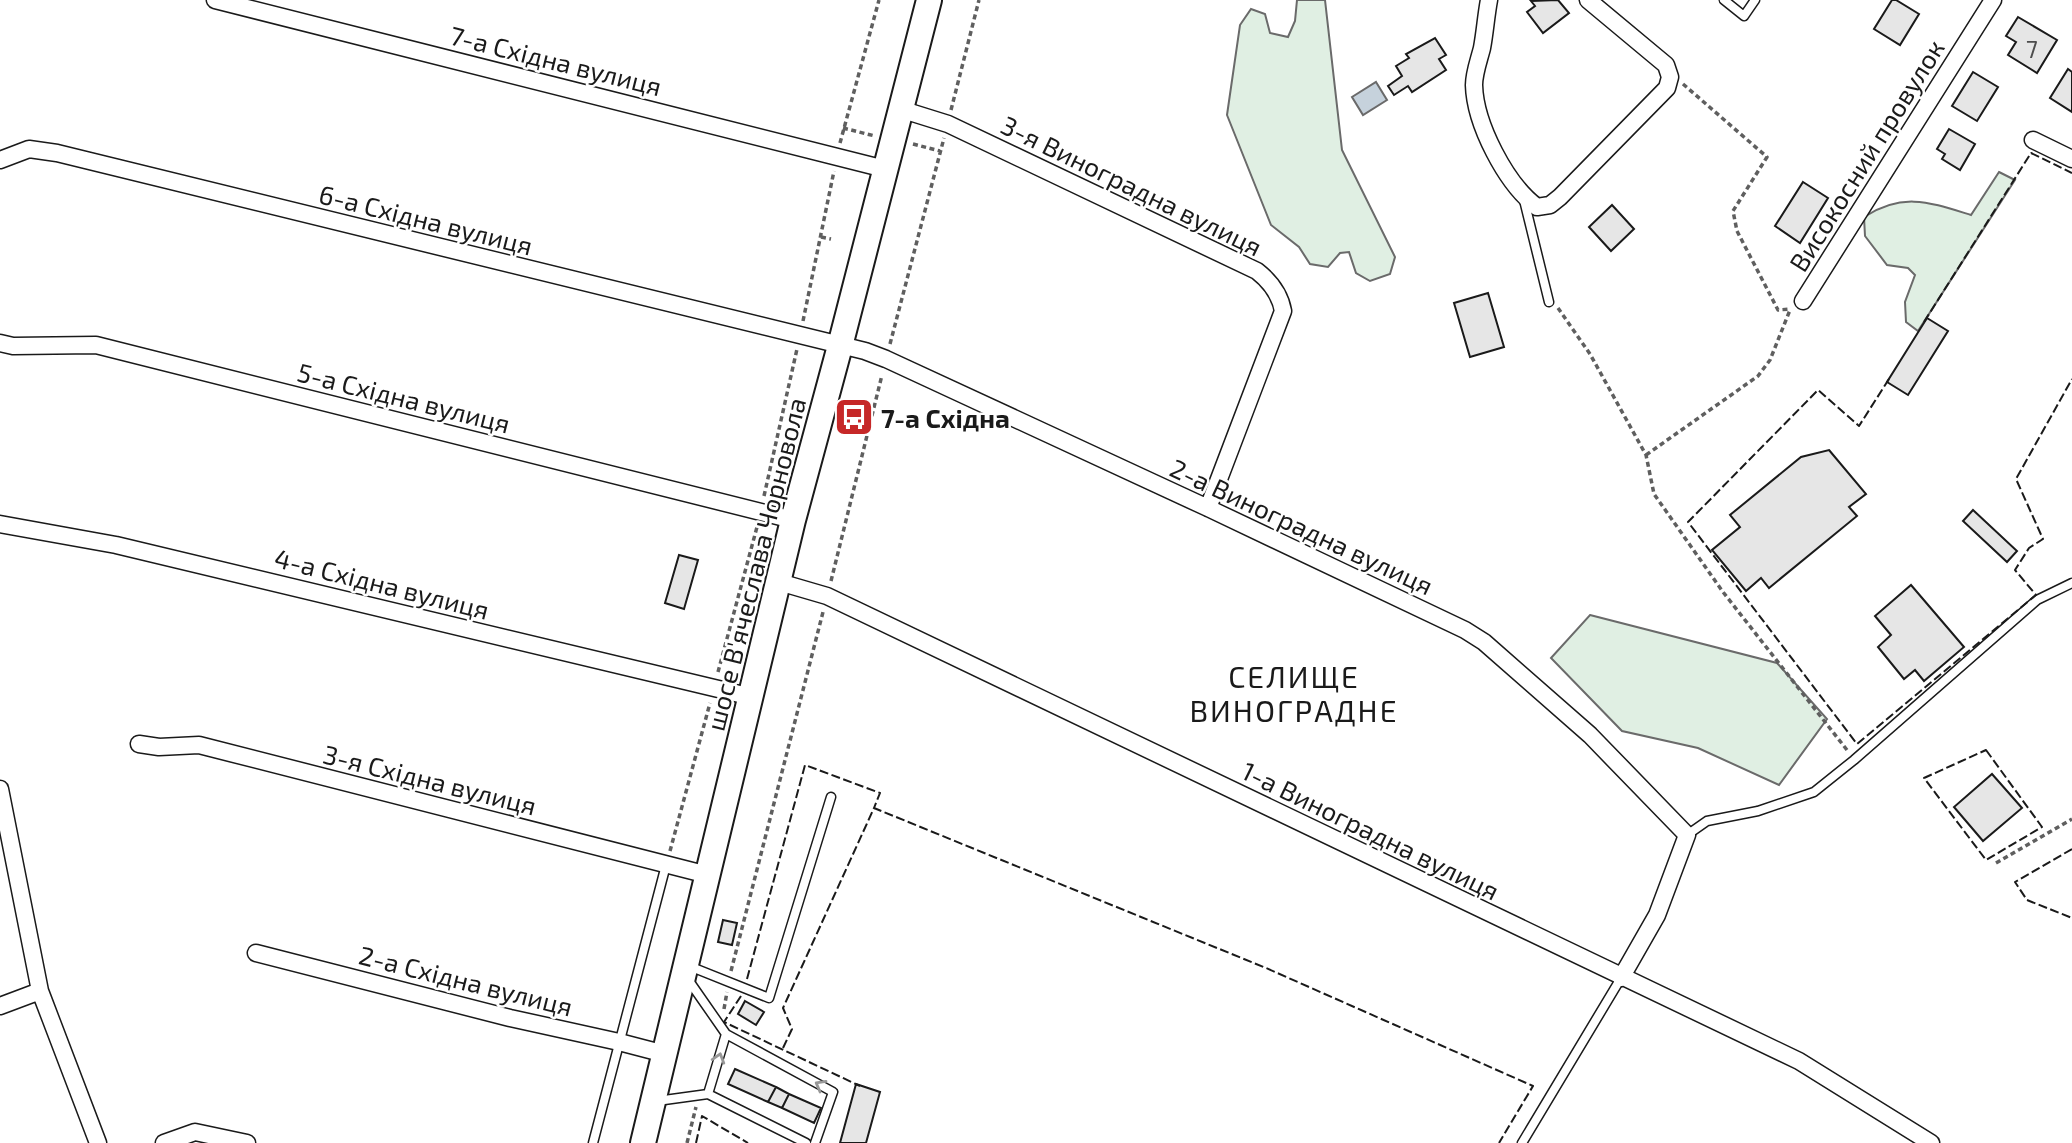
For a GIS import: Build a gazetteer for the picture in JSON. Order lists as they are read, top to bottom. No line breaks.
{"streets":{"main road":["шосе В'ячеслава Чорновола"],"street":["7-а Східна вулиця","Високосний провулок","3-я Виноградна вулиця","6-а Східна вулиця","5-а Східна вулиця","2-а Виноградна вулиця","4-а Східна вулиця","3-я Східна вулиця","1-а Виноградна вулиця","2-а Східна вулиця"]},"crossings":[["7-а Східна вулиця","шосе В'ячеслава Чорновола"],["3-я Виноградна вулиця","2-а Виноградна вулиця"],["3-я Виноградна вулиця","шосе В'ячеслава Чорновола"],["6-а Східна вулиця","2-а Виноградна вулиця"],["6-а Східна вулиця","шосе В'ячеслава Чорновола"],["5-а Східна вулиця","шосе В'ячеслава Чорновола"],["2-а Виноградна вулиця","шосе В'ячеслава Чорновола"],["шосе В'ячеслава Чорновола","4-а Східна вулиця"],["шосе В'ячеслава Чорновола","3-я Східна вулиця"],["шосе В'ячеслава Чорновола","1-а Виноградна вулиця"],["шосе В'ячеслава Чорновола","2-а Східна вулиця"]],"districts":["СЕЛИЩЕ ВИНОГРАДНЕ"],"places":{"bus stop":["7-а Східна"]},"house_numbers":["7"]}
